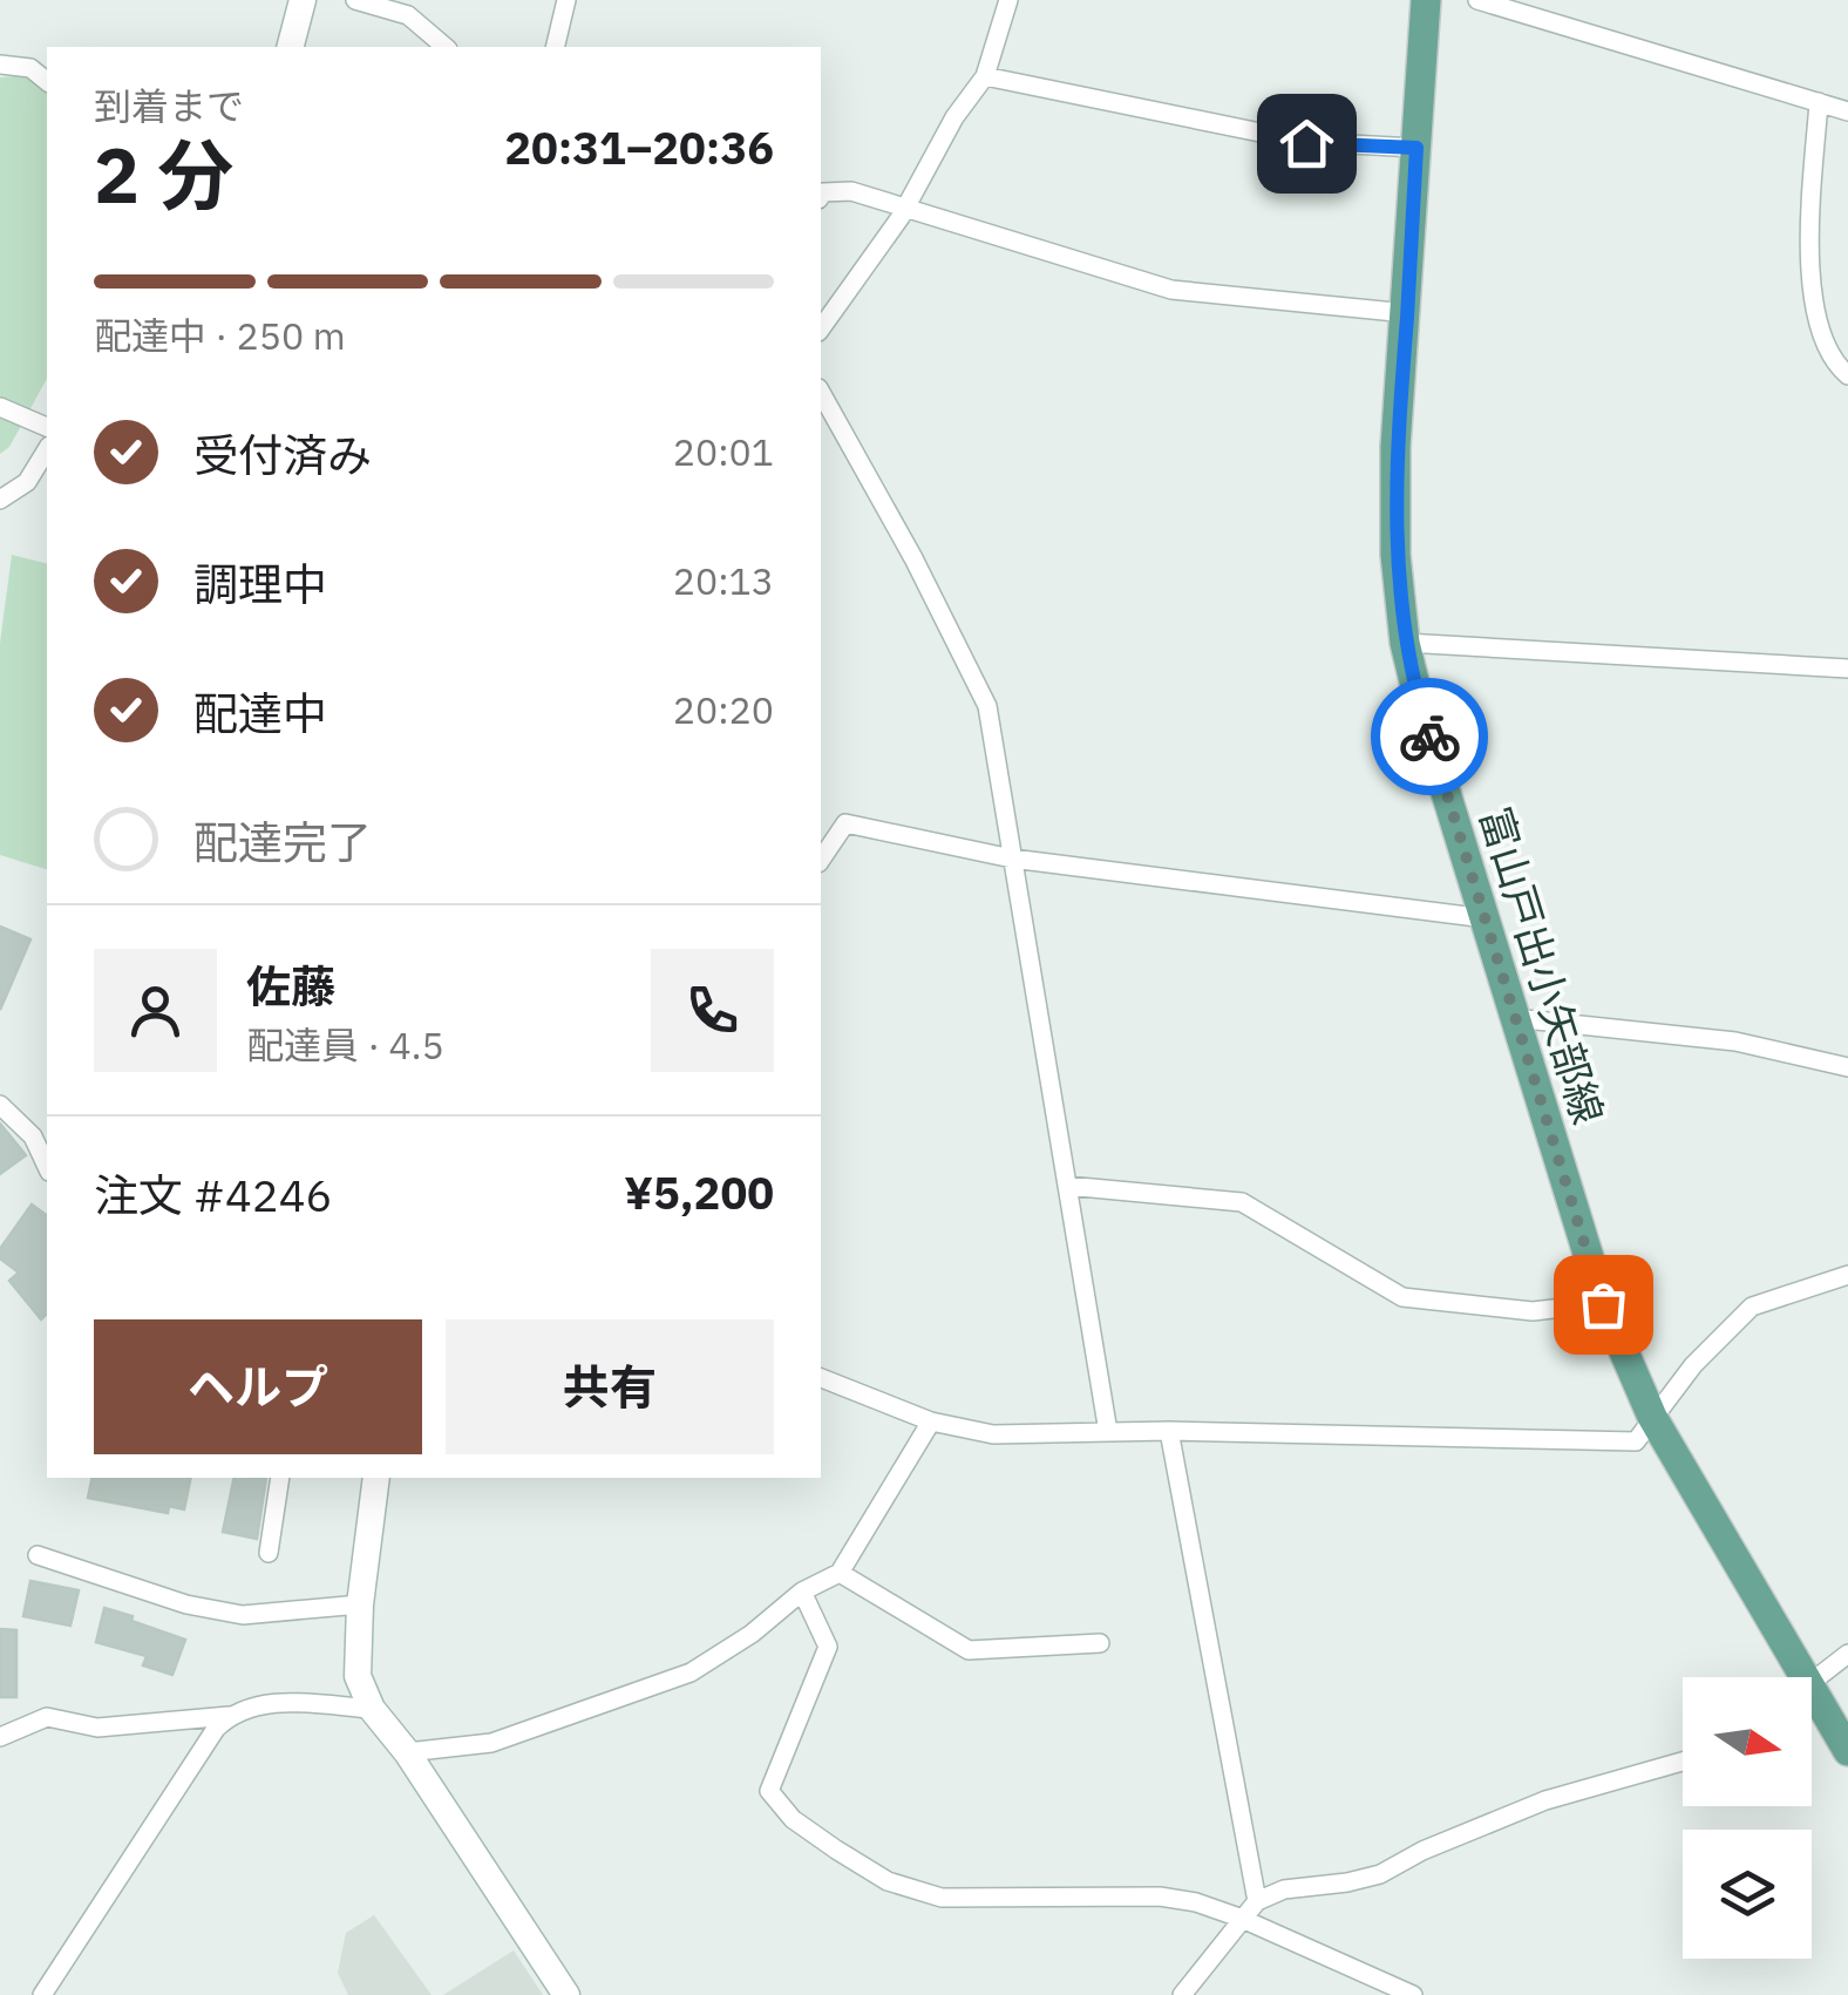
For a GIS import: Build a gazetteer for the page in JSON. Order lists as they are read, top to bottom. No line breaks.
{"streets":{"main road":["富山戸出小矢部線"]},"north":"right","page":{"heading":["2 分","到着まで","20:31–20:36"],"panel":["佐藤","配達員 · 4.5","注文 #4246","¥5,200"],"bar":"配達中 · 250 m","list":[["受付済み","20:01"],["調理中","20:13"],["配達中","20:20"],"配達完了"],"buttons":["ヘルプ","共有"]}}
